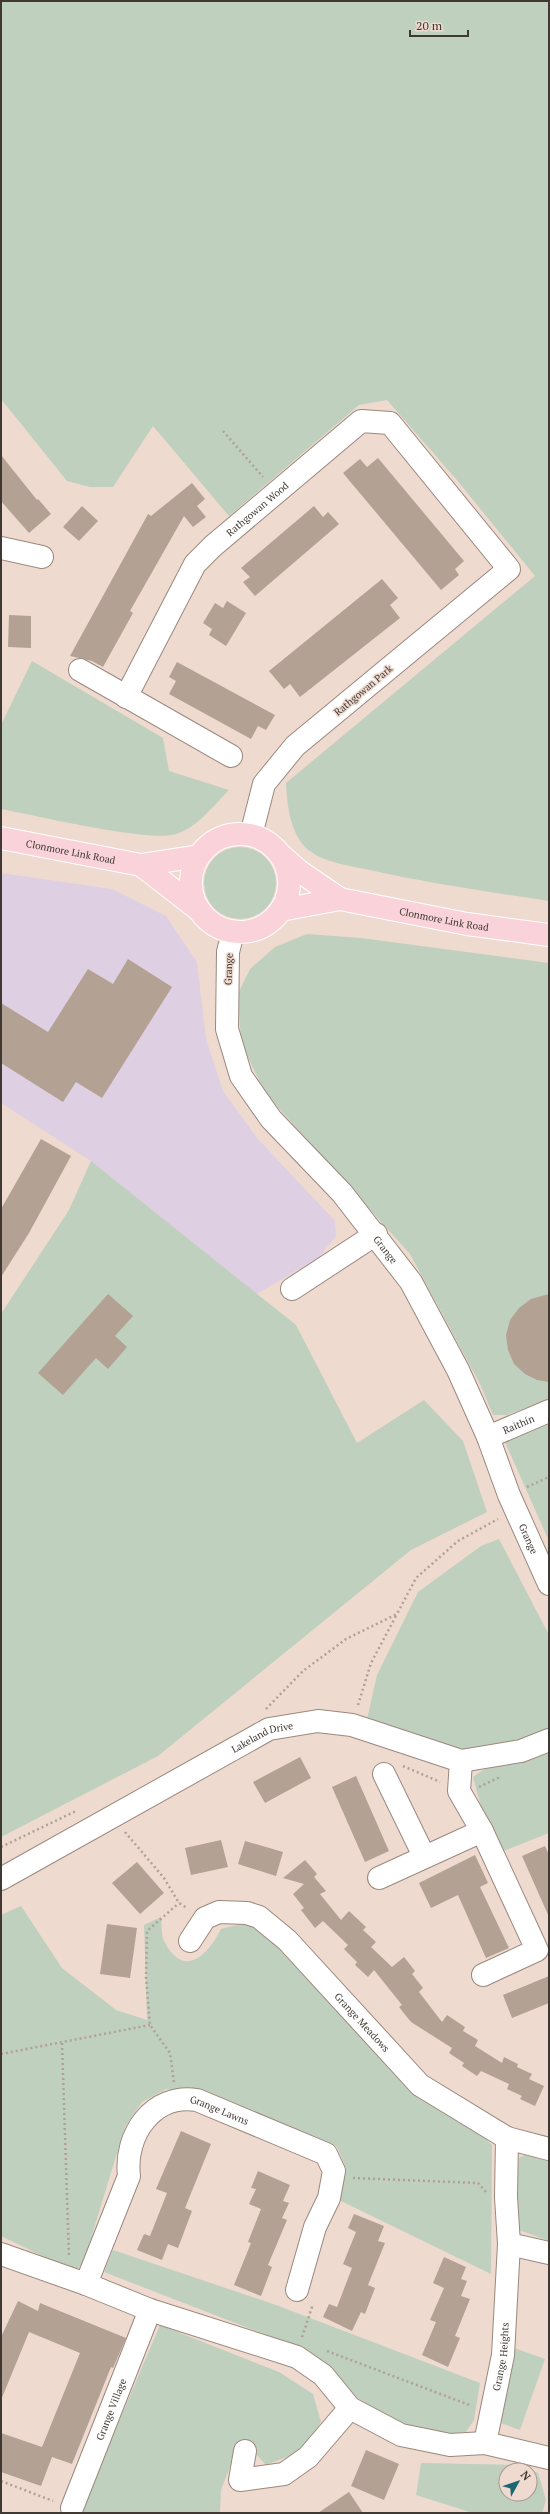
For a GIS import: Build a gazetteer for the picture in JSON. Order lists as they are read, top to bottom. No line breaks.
{"streets":{"main road":["Clonmore Link Road"],"street":["Rathgowan Wood","Rathgowan Park","Grange","Raithín","Lakeland Drive","Grange Meadows","Grange Lawns","Grange Heights","Grange Village"]},"crossings":[["Rathgowan Wood","Rathgowan Park"],["Rathgowan Park","Clonmore Link Road"],["Rathgowan Park","Grange"],["Clonmore Link Road","Grange"],["Grange","Raithín"],["Grange Meadows","Grange Heights"]],"scale_bar":"20 m","north":"top right"}
